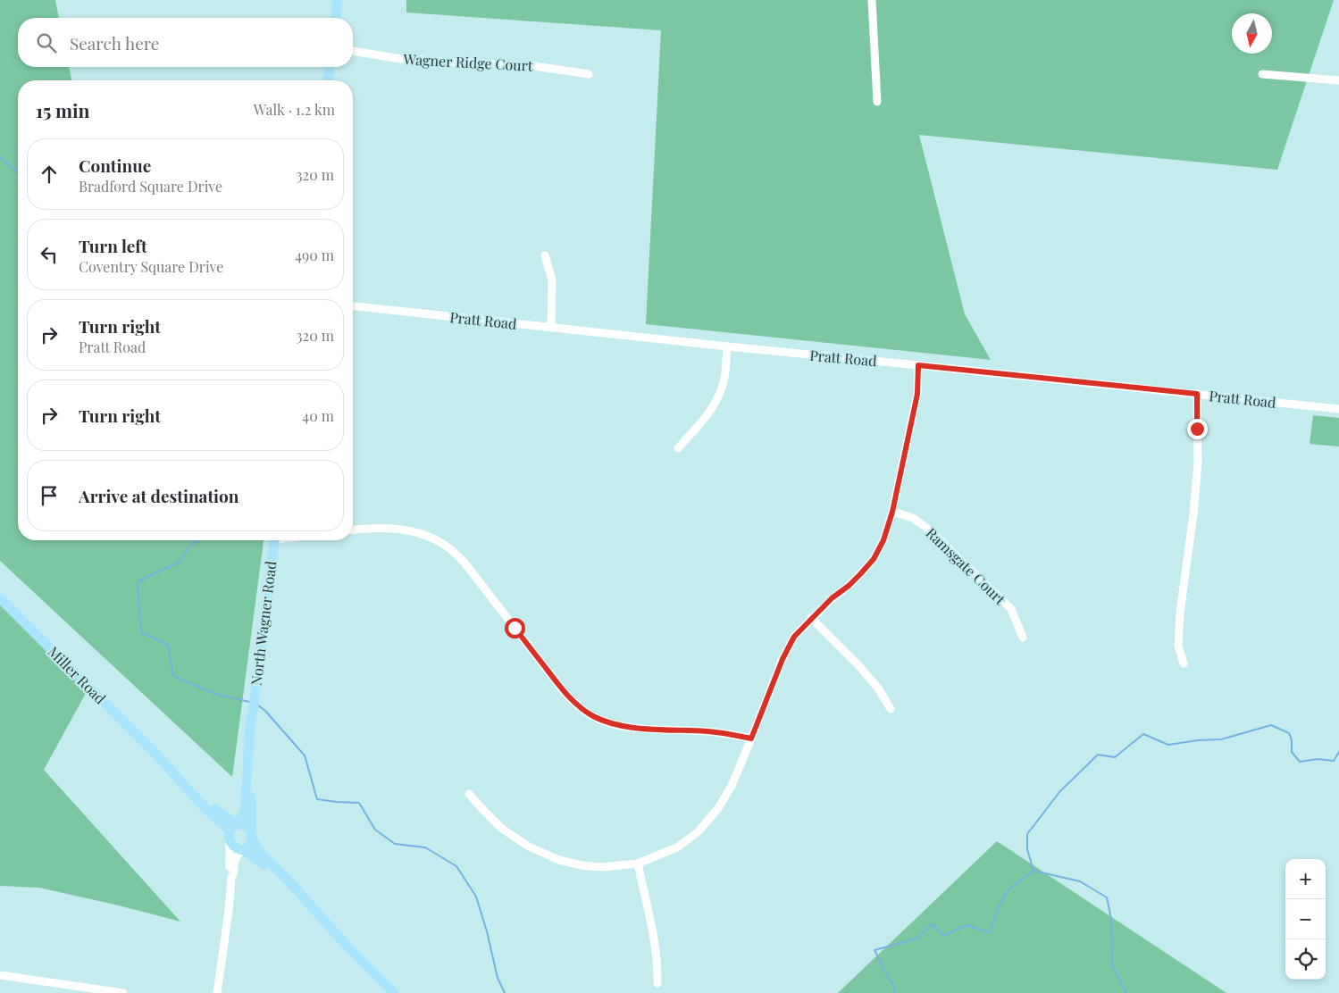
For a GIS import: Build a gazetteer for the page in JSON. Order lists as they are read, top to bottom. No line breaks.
{"streets":{"main road":["North Wagner Road","Miller Road"],"street":["Wagner Ridge Court","Pratt Road","Ramsgate Court"]},"crossings":[["North Wagner Road","Miller Road"]],"north":"bottom","page":{"search":"Search here","heading":["15 min","Walk · 1.2 km"],"list":[["Continue","Bradford Square Drive","320 m"],["Turn left","Coventry Square Drive","490 m"],["Turn right","Pratt Road","320 m"],["Turn right","40 m"],"Arrive at destination"],"map_buttons":["+","−"]}}
